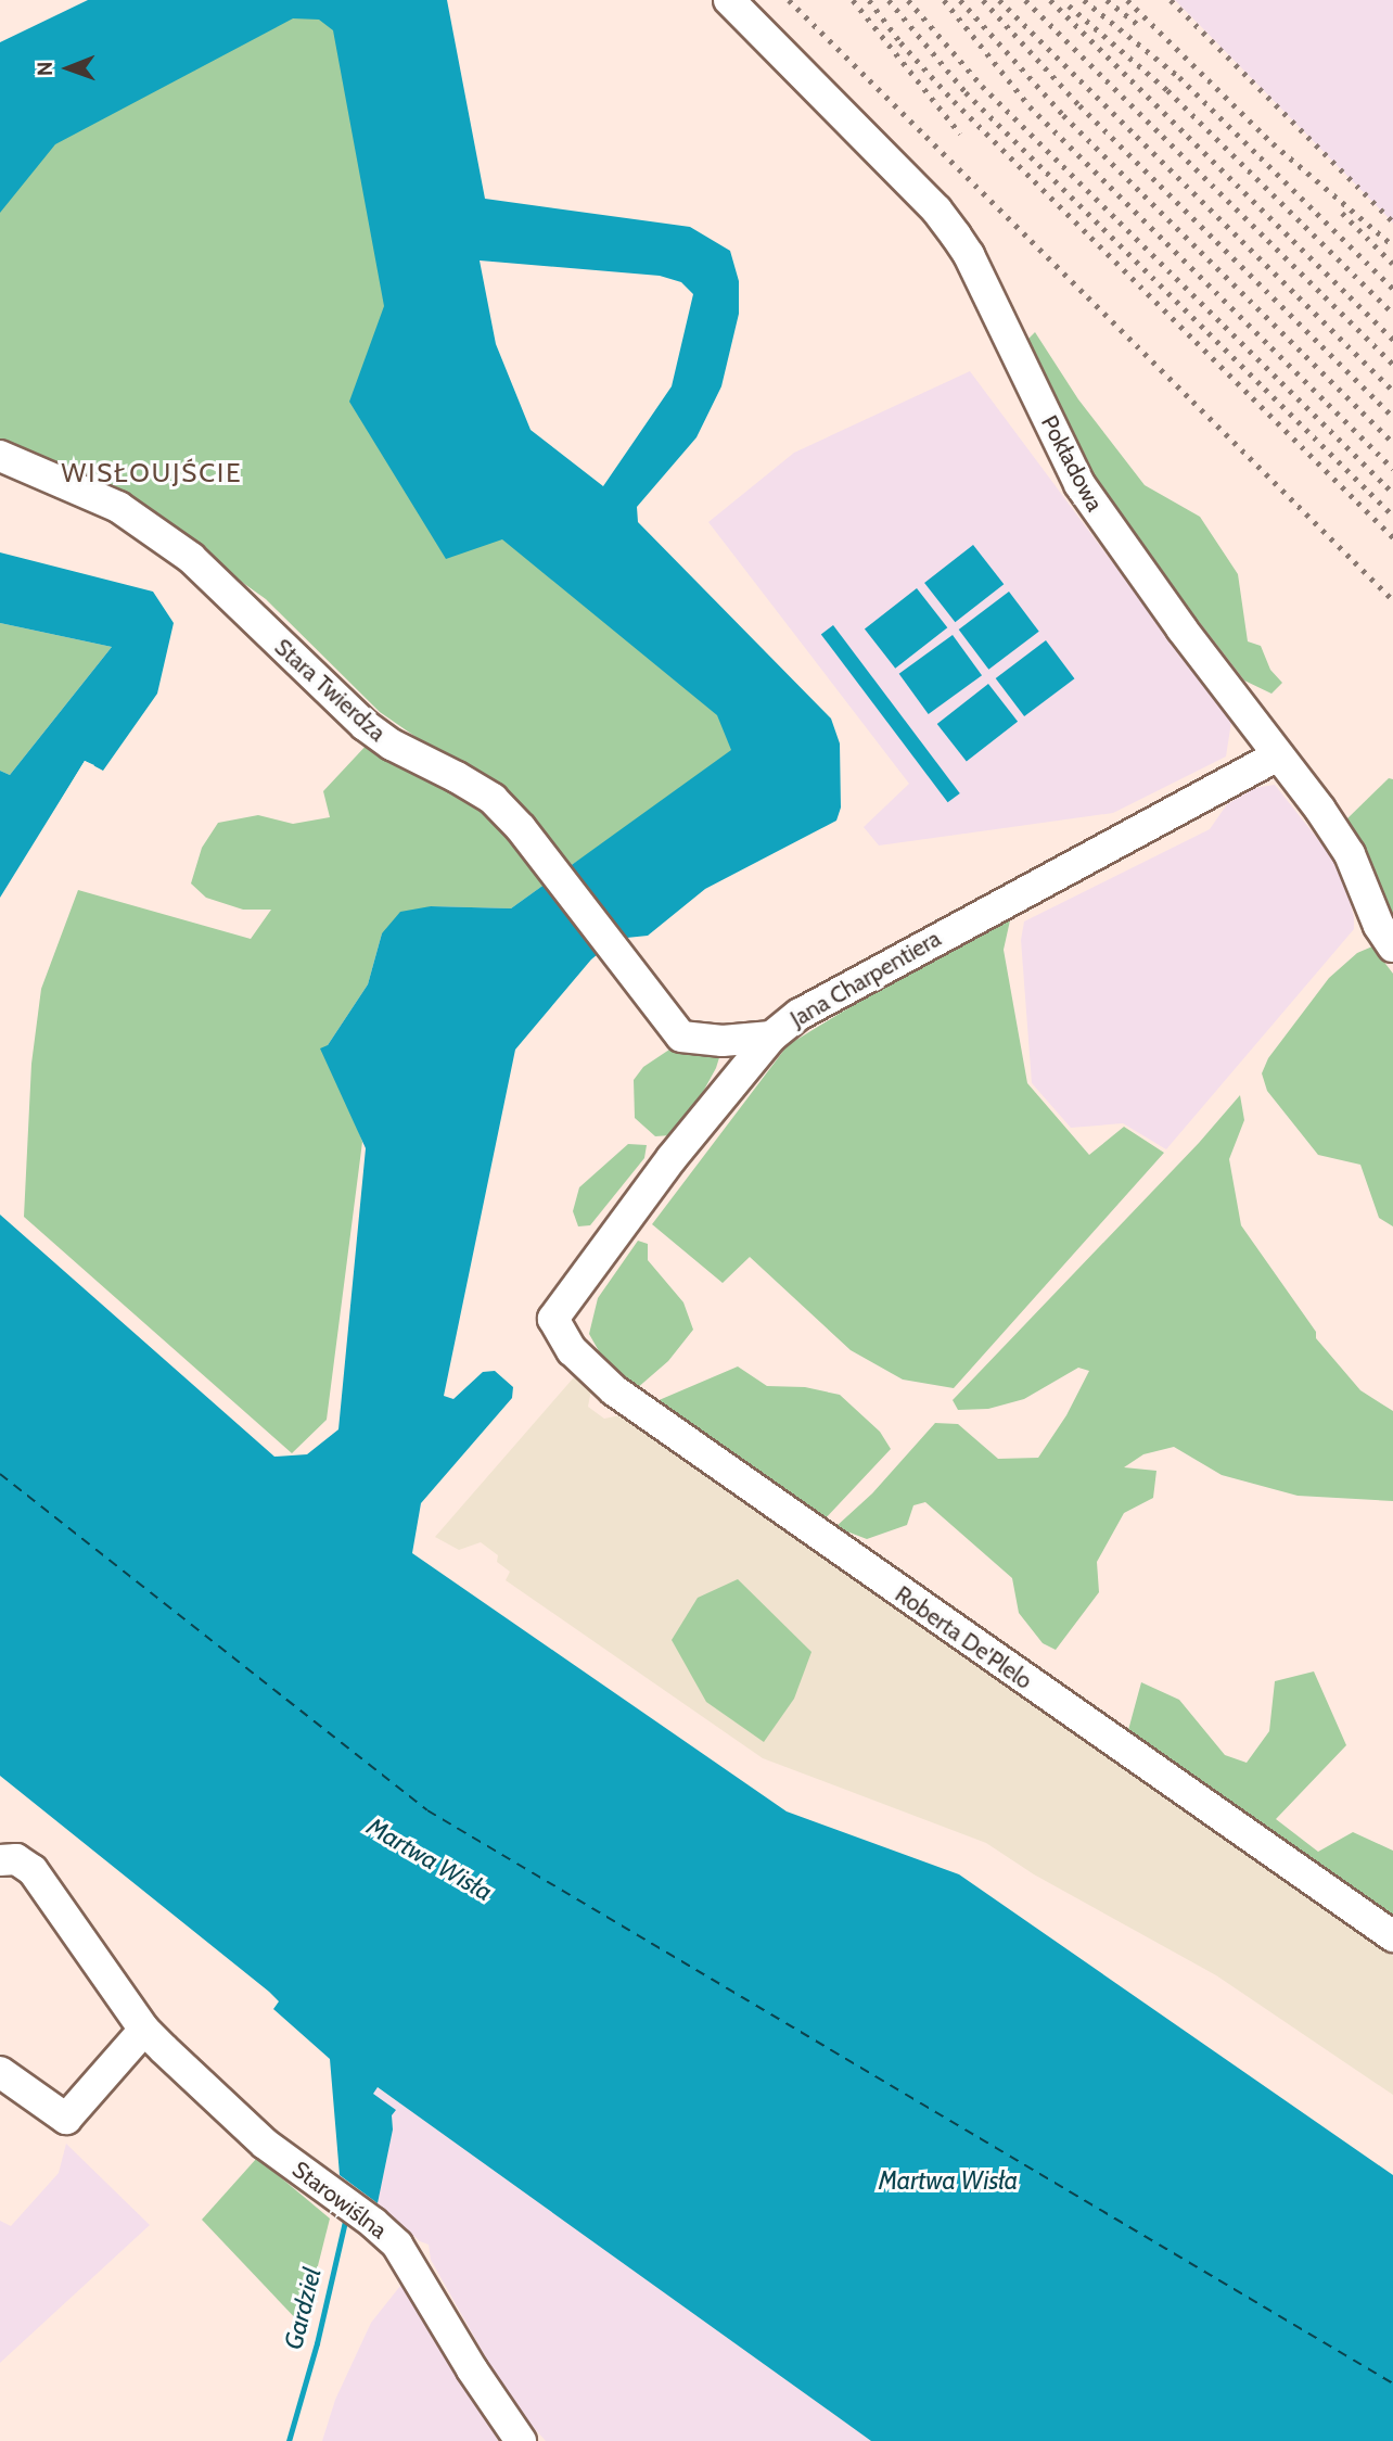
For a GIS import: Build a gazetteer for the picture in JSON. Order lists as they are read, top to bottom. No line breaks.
{"streets":{"street":["Pokładowa","Stara Twierdza","Jana Charpentiera","Roberta De'Plelo","Starowiślna"]},"crossings":[["Pokładowa","Jana Charpentiera"],["Stara Twierdza","Jana Charpentiera"],["Jana Charpentiera","Roberta De'Plelo"]],"districts":["WISŁOUJŚCIE"],"water":["Martwa Wisła","Gardziel"],"north":"left"}
